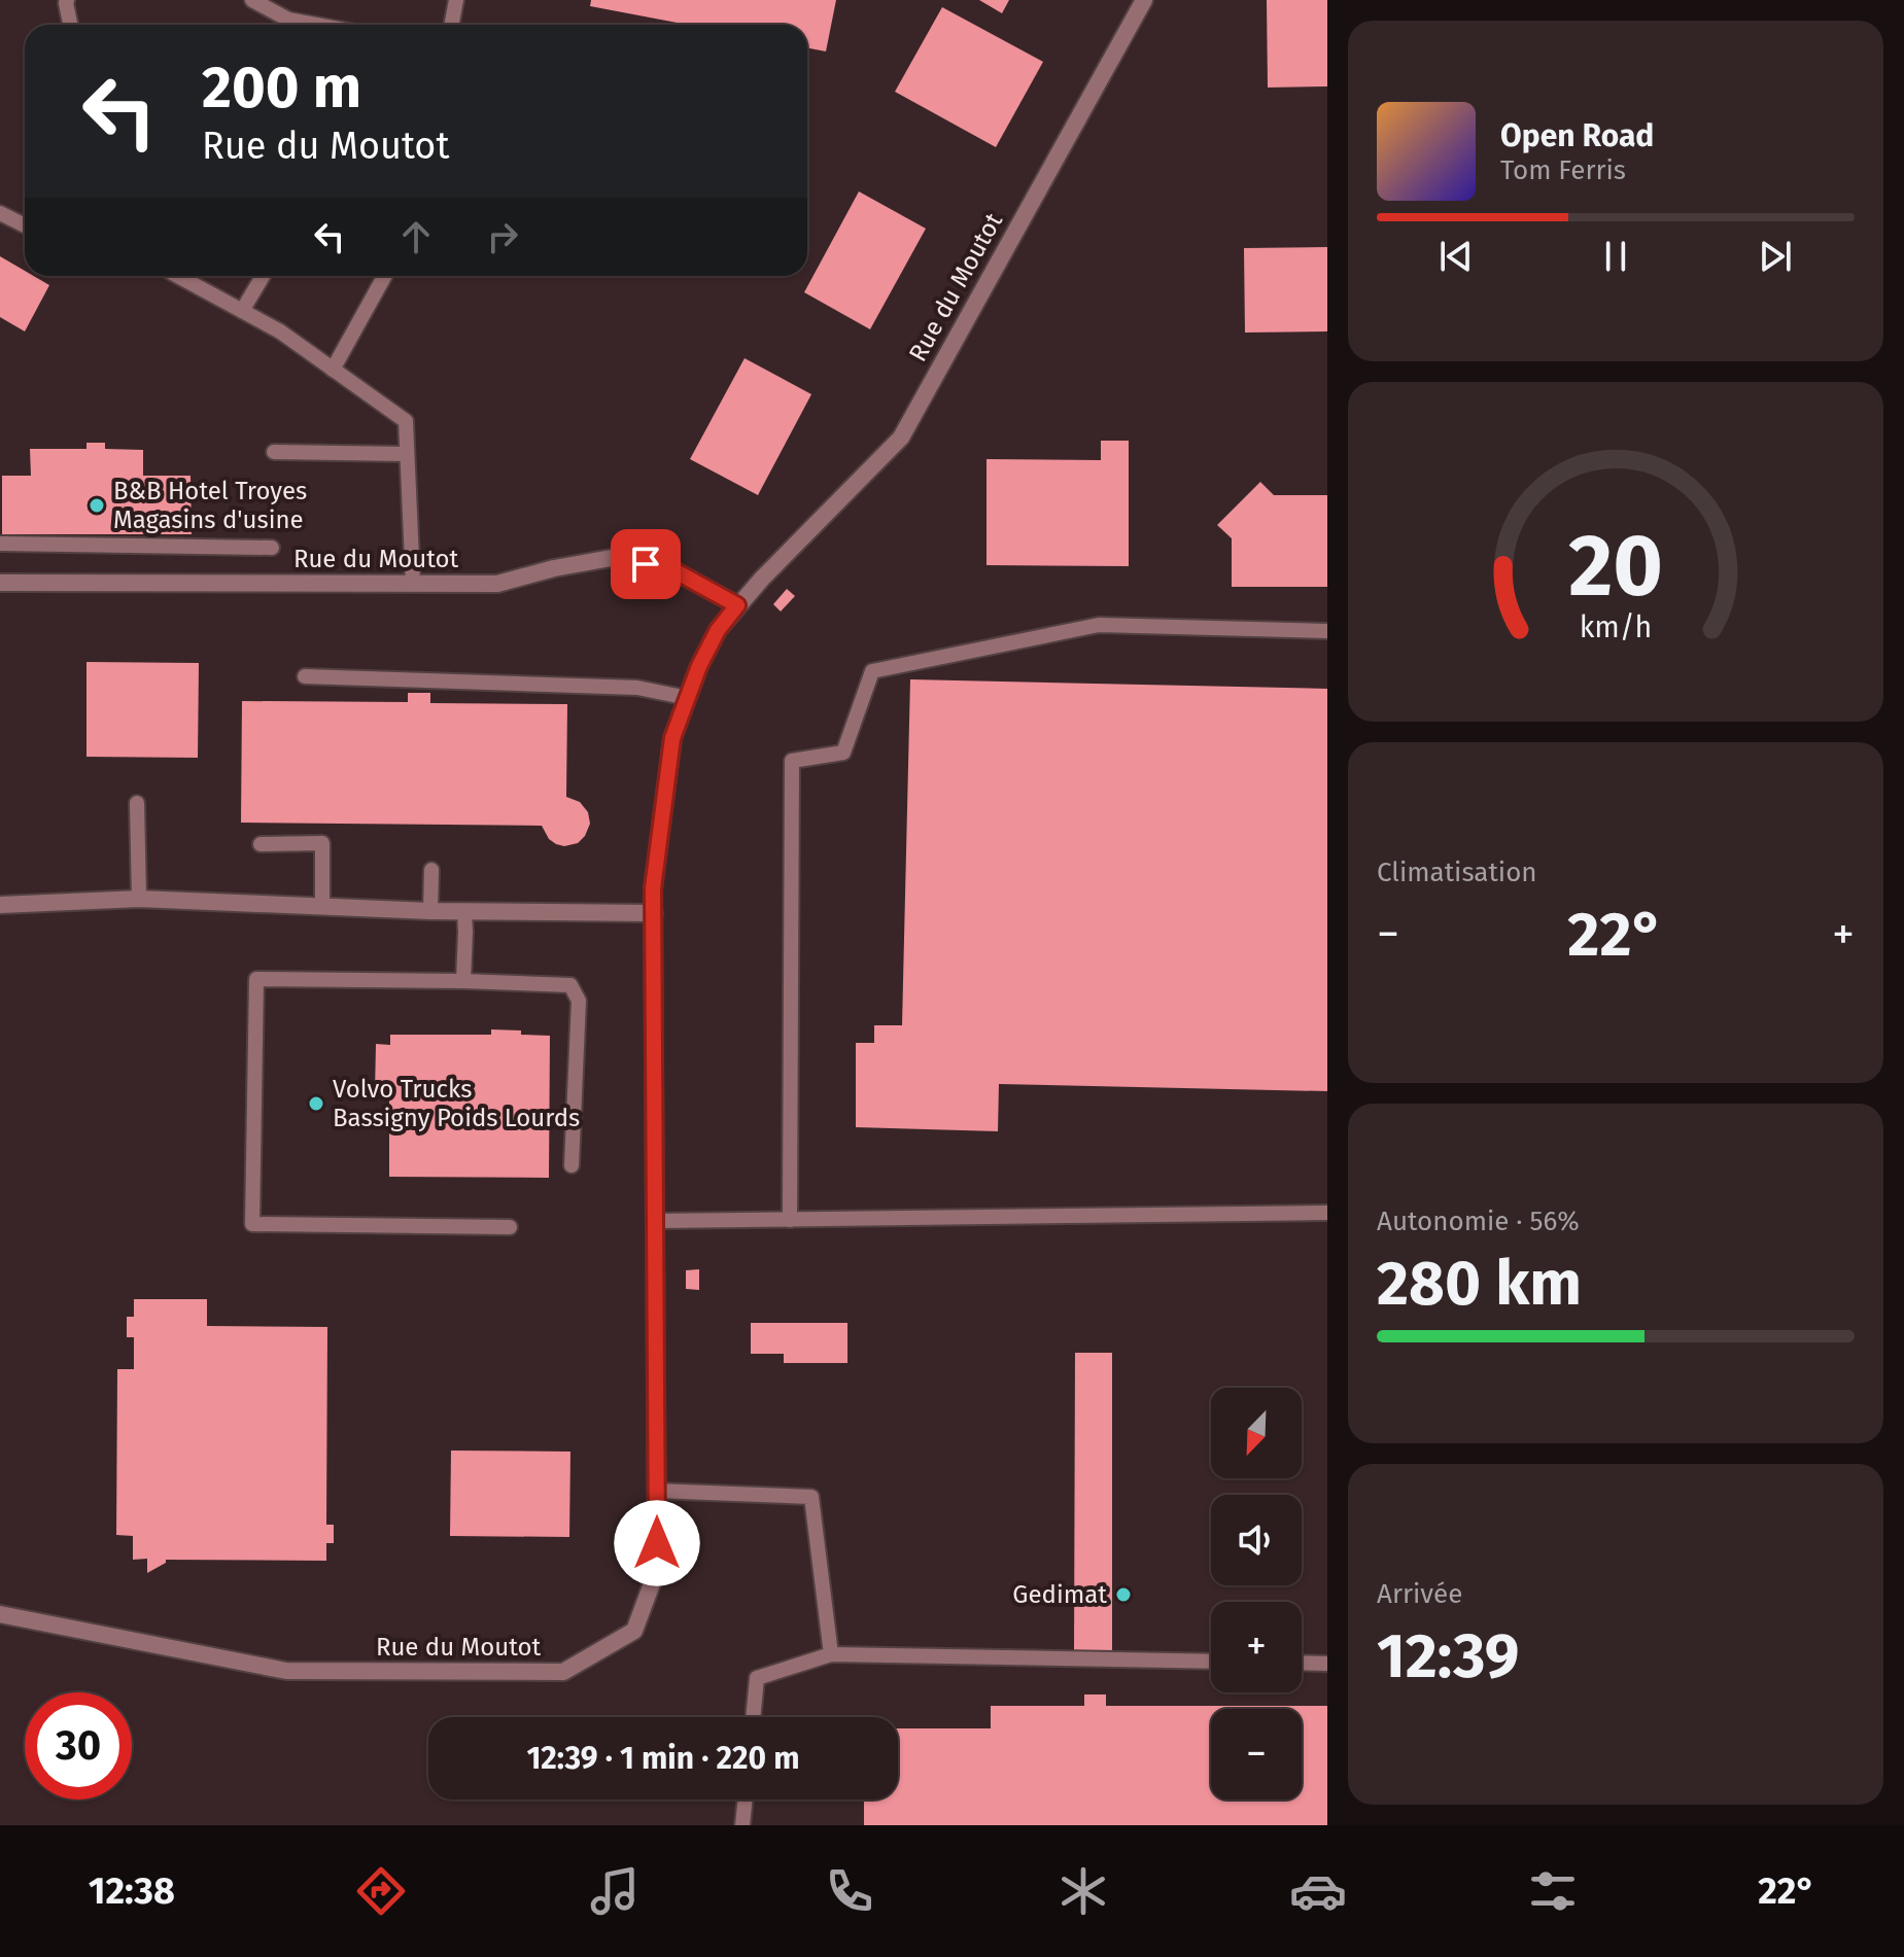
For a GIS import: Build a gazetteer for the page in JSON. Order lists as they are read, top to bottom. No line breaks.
{"streets":{"street":["Rue du Moutot"]},"places":["B&B Hotel Troyes Magasins d'usine","Volvo Trucks Bassigny Poids Lourds","Gedimat"],"north":"bottom left","page":{"turn":["200 m","Rue du Moutot"],"song":["Open Road","Tom Ferris"],"tile":["Climatisation",["Autonomie · 56%","280 km"],["Arrivée","12:39"]],"heat":["−","22°","+"],"map_buttons":["+","−"],"limit":"30","trip":"12:39 · 1 min · 220 m","tabs":["12:38","22°"],"gauge":["20","km/h"]}}
